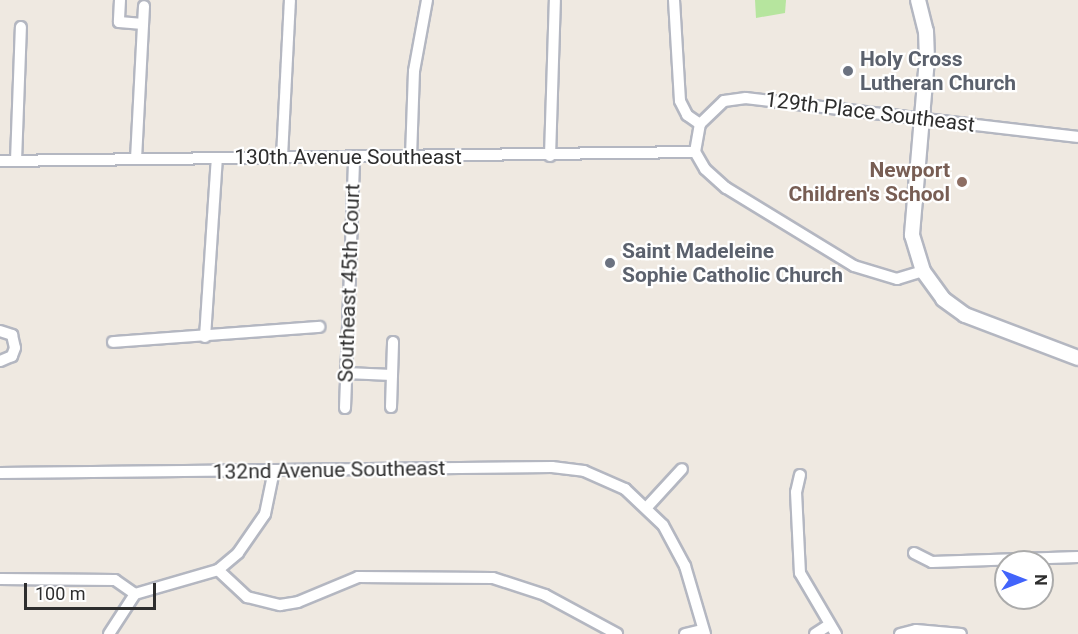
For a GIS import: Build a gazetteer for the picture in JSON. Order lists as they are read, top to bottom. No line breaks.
{"streets":{"street":["129th Place Southeast","130th Avenue Southeast","Southeast 45th Court","132nd Avenue Southeast"]},"crossings":[["130th Avenue Southeast","Southeast 45th Court"]],"places":["Holy Cross Lutheran Church","Newport Children's School","Saint Madeleine Sophie Catholic Church"],"scale_bar":"100 m","north":"right"}
